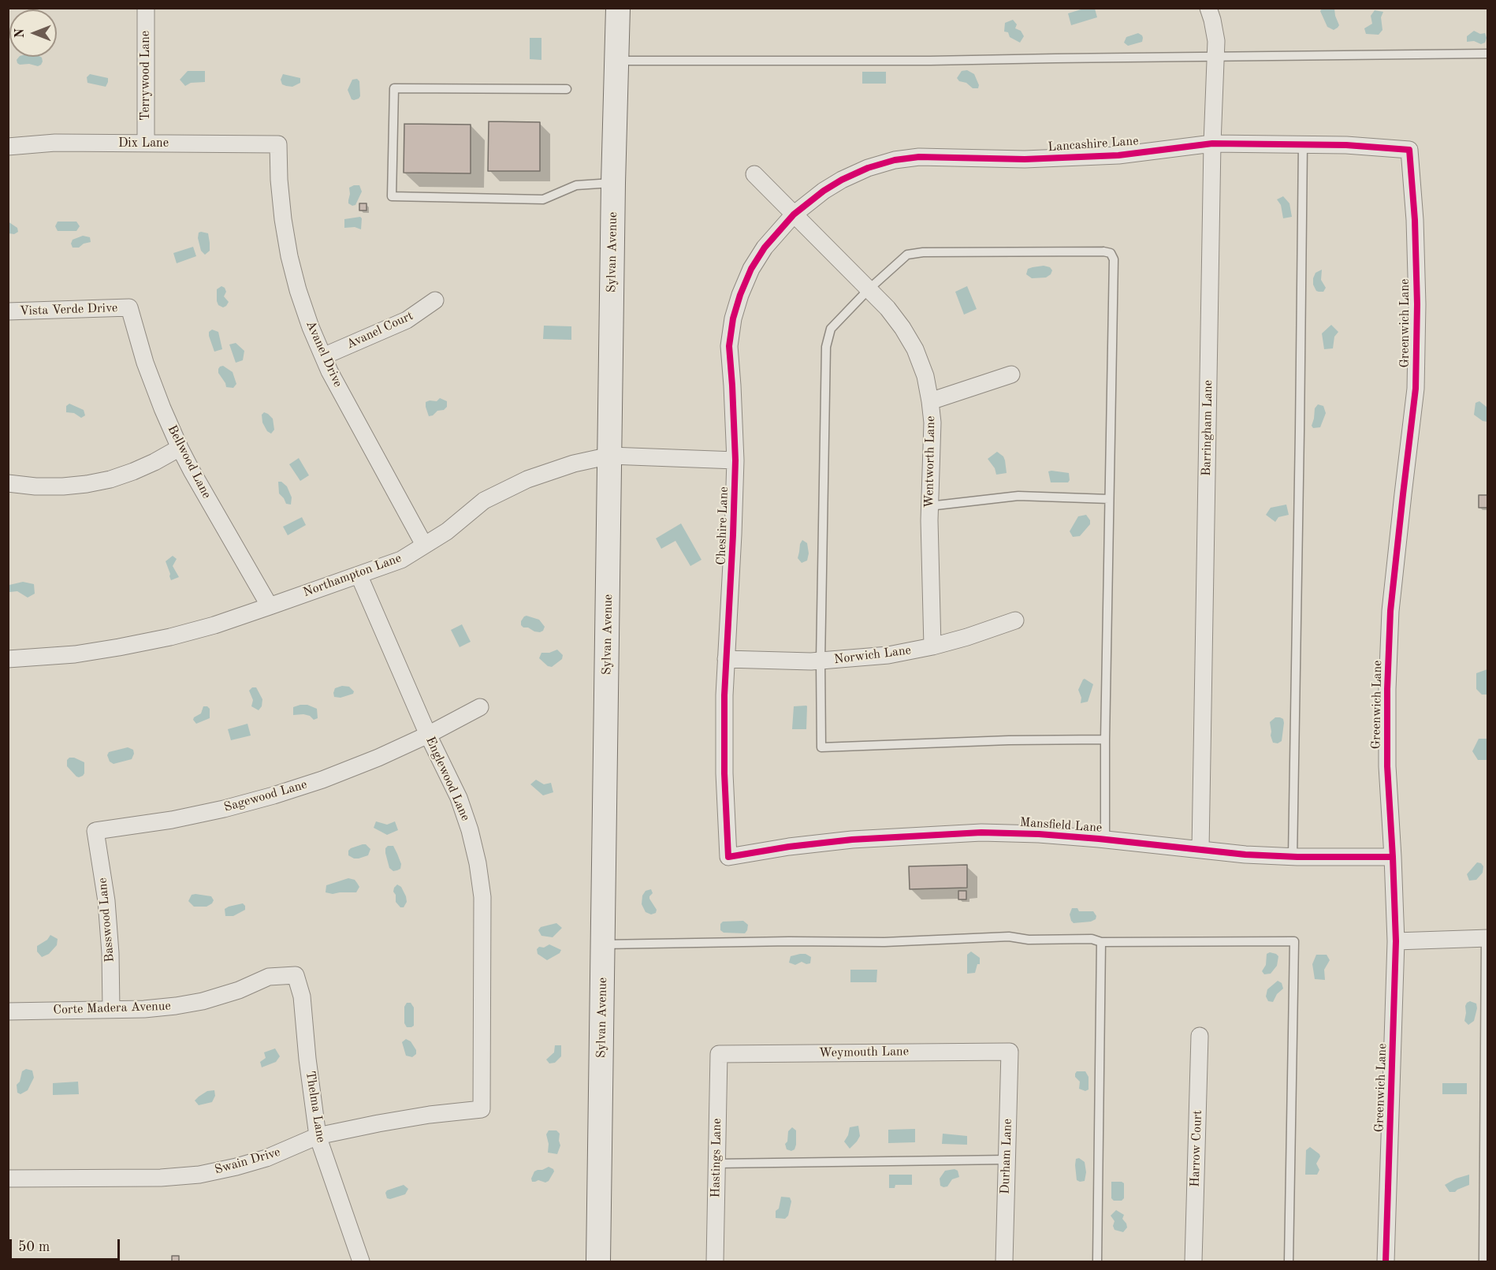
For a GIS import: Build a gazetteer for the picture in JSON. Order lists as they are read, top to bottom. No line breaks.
{"streets":{"main road":["Sylvan Avenue"],"street":["Terrywood Lane","Dix Lane","Lancashire Lane","Vista Verde Drive","Greenwich Lane","Avanel Court","Avanel Drive","Barringham Lane","Bellwood Lane","Wentworth Lane","Cheshire Lane","Northampton Lane","Norwich Lane","Englewood Lane","Sagewood Lane","Mansfield Lane","Basswood Lane","Corte Madera Avenue","Weymouth Lane","Thelma Lane","Harrow Court","Durham Lane","Hastings Lane","Swain Drive"]},"crossings":[["Terrywood Lane","Dix Lane"],["Dix Lane","Avanel Drive"],["Lancashire Lane","Greenwich Lane"],["Lancashire Lane","Barringham Lane"],["Lancashire Lane","Wentworth Lane"],["Lancashire Lane","Cheshire Lane"],["Sylvan Avenue","Northampton Lane"],["Vista Verde Drive","Bellwood Lane"],["Greenwich Lane","Mansfield Lane"],["Avanel Court","Avanel Drive"],["Avanel Drive","Northampton Lane"],["Barringham Lane","Mansfield Lane"],["Bellwood Lane","Northampton Lane"],["Wentworth Lane","Cheshire Lane"],["Wentworth Lane","Norwich Lane"],["Cheshire Lane","Northampton Lane"],["Cheshire Lane","Norwich Lane"],["Cheshire Lane","Mansfield Lane"],["Northampton Lane","Englewood Lane"],["Englewood Lane","Sagewood Lane"],["Englewood Lane","Swain Drive"],["Sagewood Lane","Basswood Lane"],["Basswood Lane","Corte Madera Avenue"],["Corte Madera Avenue","Thelma Lane"],["Weymouth Lane","Durham Lane"],["Weymouth Lane","Hastings Lane"],["Thelma Lane","Swain Drive"]],"scale_bar":"50 m","north":"left"}
